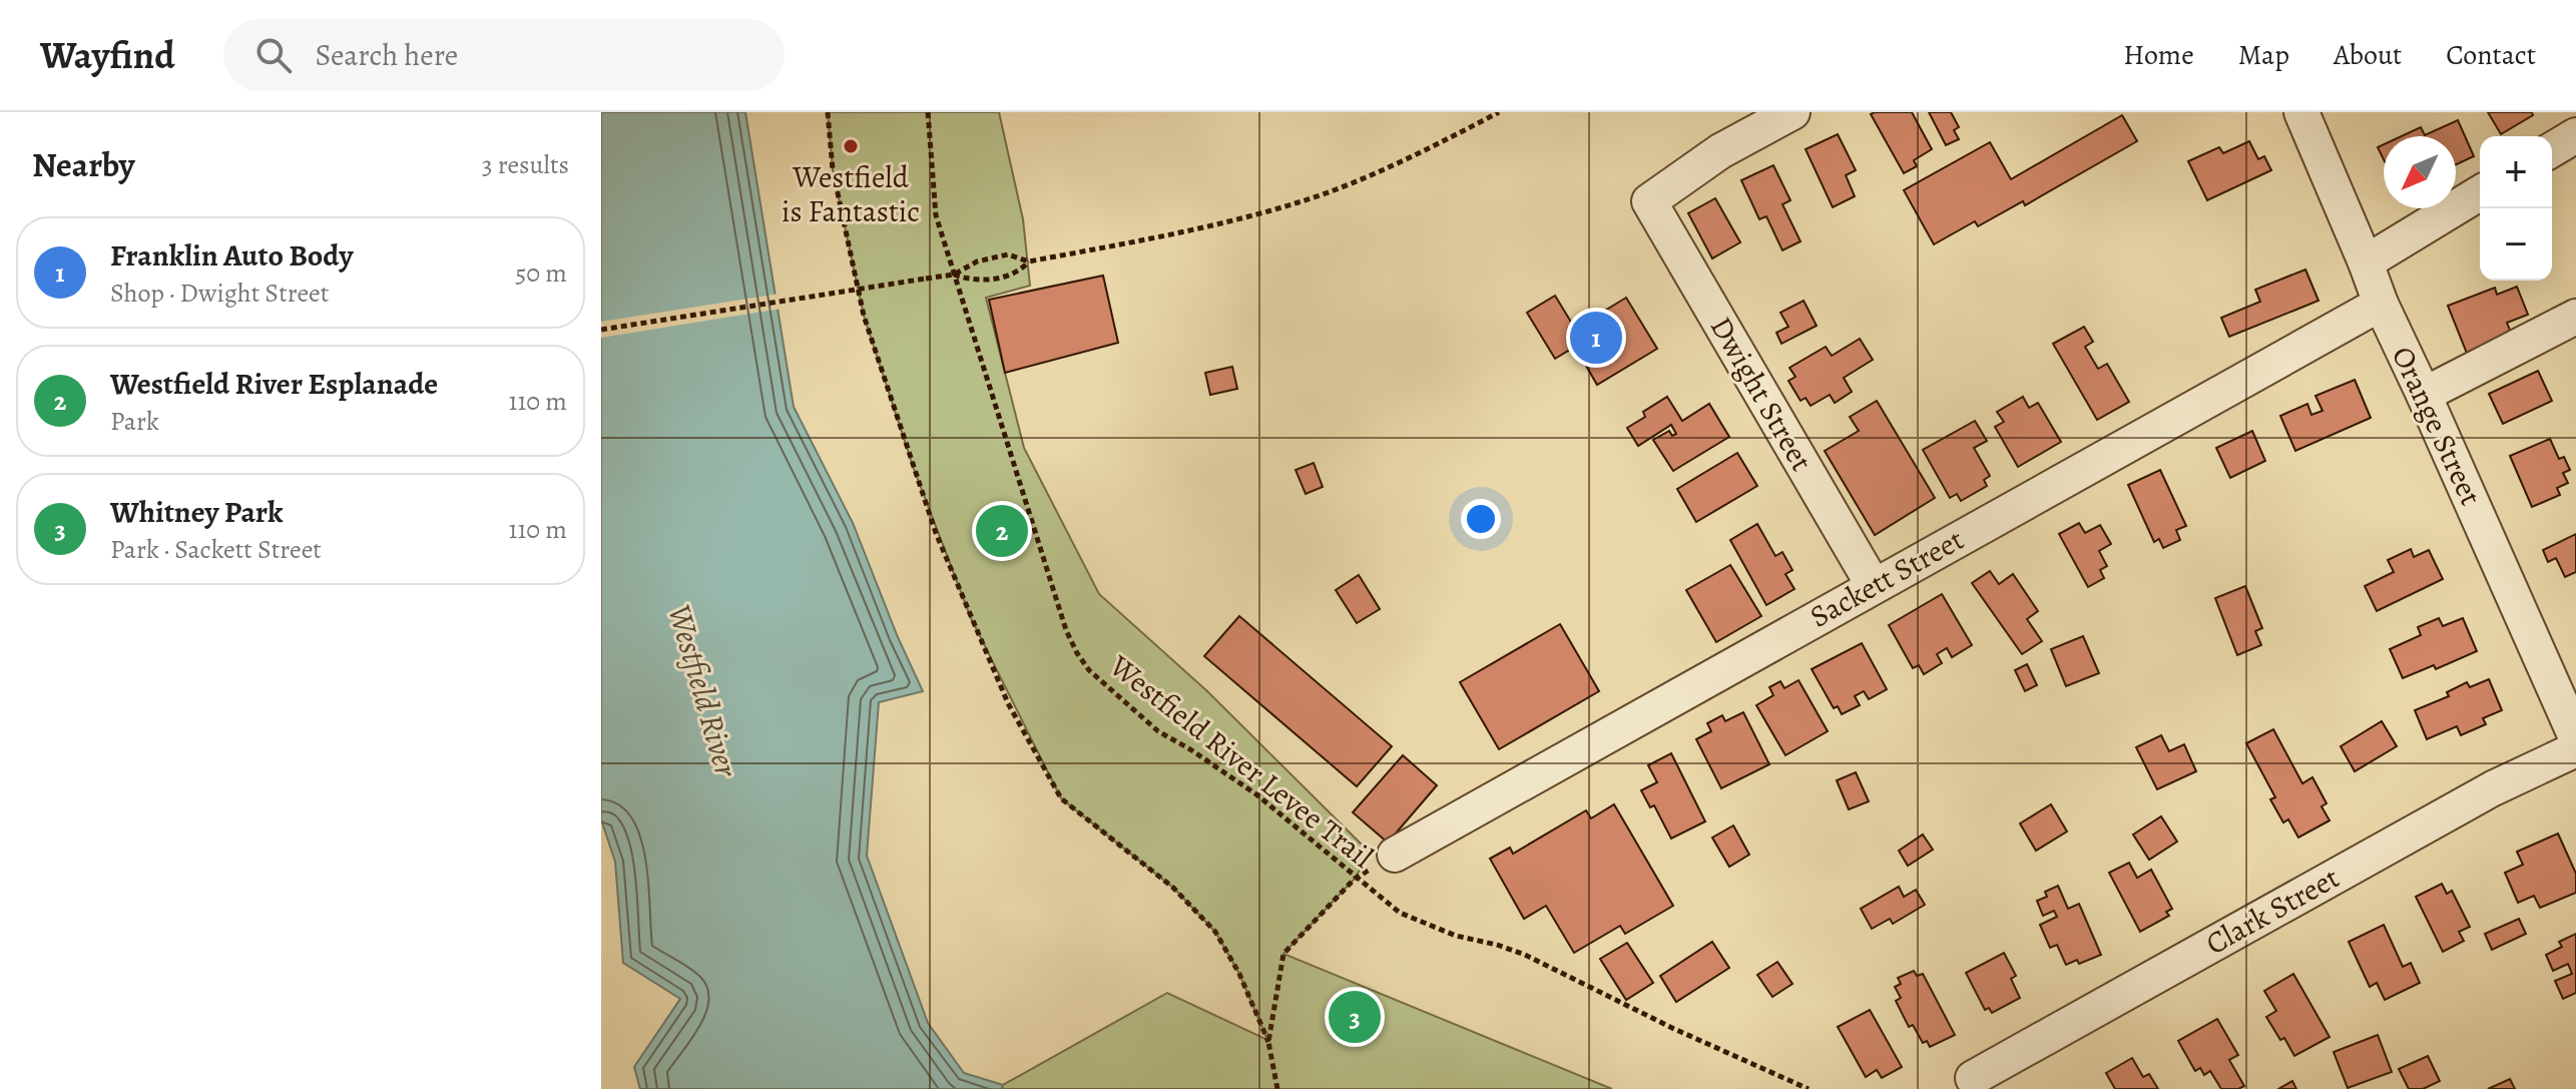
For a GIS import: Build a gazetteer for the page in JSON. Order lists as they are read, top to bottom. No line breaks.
{"streets":{"street":["Dwight Street","Orange Street","Sackett Street","Clark Street"],"path":["Westfield River Levee Trail"]},"crossings":[["Dwight Street","Sackett Street"],["Orange Street","Sackett Street"],["Orange Street","Clark Street"]],"water":["Westfield River"],"places":["Westfield is Fantastic"],"north":"bottom left","page":{"header":"Wayfind","search":"Search here","nav":["Home","Map","About","Contact"],"heading":["Nearby","3 results"],"map_buttons":["+","−"],"list":[{"mark":"1","name":"Franklin Auto Body","note":"Shop · Dwight Street","value":"50 m"},{"mark":"2","name":"Westfield River Esplanade","note":"Park","value":"110 m"},{"mark":"3","name":"Whitney Park","note":"Park · Sackett Street","value":"110 m"}],"pins":["1","2","3"]}}
